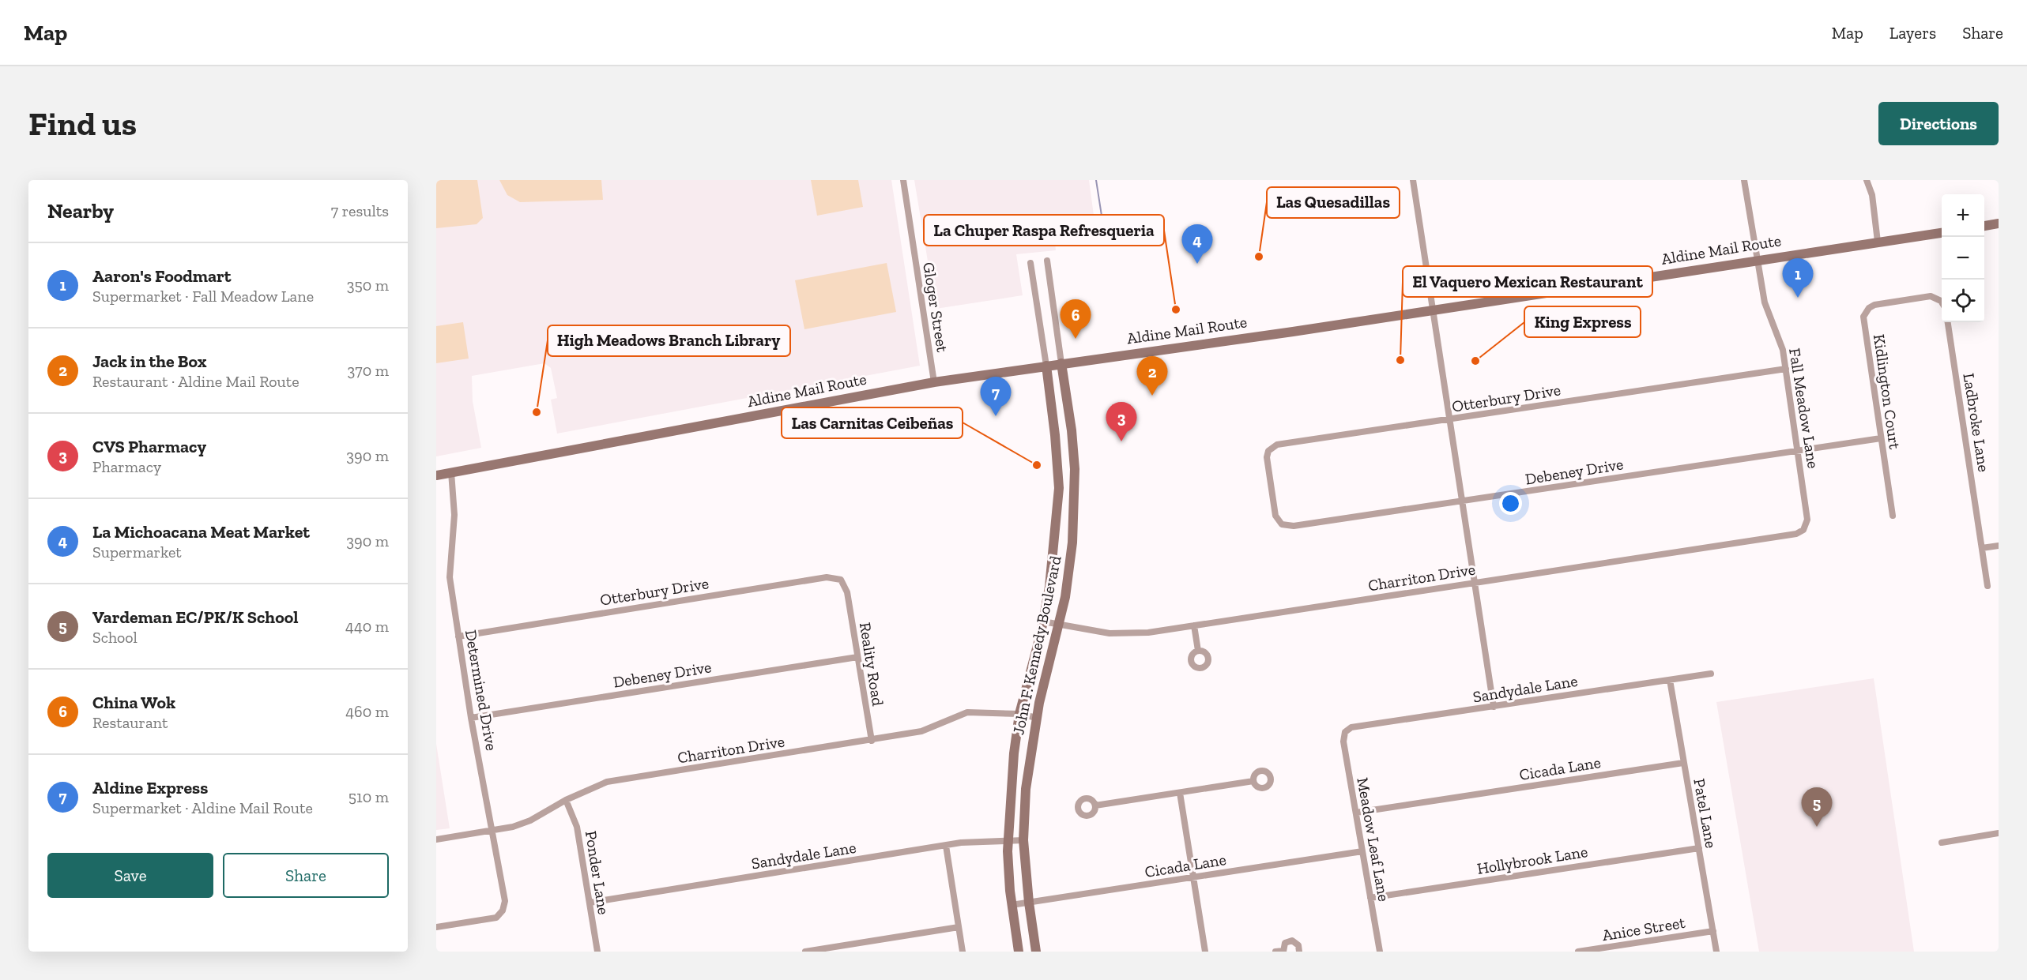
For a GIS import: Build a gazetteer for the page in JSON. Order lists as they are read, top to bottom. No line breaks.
{"streets":{"main road":["Aldine Mail Route","John F. Kennedy Boulevard"],"street":["Gloger Street","Kidlington Court","Otterbury Drive","Fall Meadow Lane","Ladbroke Lane","Debeney Drive","Charriton Drive","Reality Road","Sandydale Lane","Determined Drive","Cicada Lane","Patel Lane","Meadow Leaf Lane","Hollybrook Lane","Ponder Lane","Anice Street"]},"crossings":[["Aldine Mail Route","Gloger Street"],["Aldine Mail Route","Fall Meadow Lane"],["Aldine Mail Route","John F. Kennedy Boulevard"],["Aldine Mail Route","Determined Drive"],["Kidlington Court","Debeney Drive"],["Otterbury Drive","Fall Meadow Lane"],["Otterbury Drive","Debeney Drive"],["Otterbury Drive","Reality Road"],["Otterbury Drive","Determined Drive"],["Fall Meadow Lane","Debeney Drive"],["Fall Meadow Lane","Charriton Drive"],["Debeney Drive","Reality Road"],["Debeney Drive","Determined Drive"],["Charriton Drive","John F. Kennedy Boulevard"],["Charriton Drive","Reality Road"],["Charriton Drive","Determined Drive"],["Charriton Drive","Ponder Lane"],["John F. Kennedy Boulevard","Sandydale Lane"],["John F. Kennedy Boulevard","Cicada Lane"],["Sandydale Lane","Patel Lane"],["Sandydale Lane","Meadow Leaf Lane"],["Sandydale Lane","Ponder Lane"],["Cicada Lane","Patel Lane"],["Cicada Lane","Meadow Leaf Lane"],["Patel Lane","Hollybrook Lane"],["Patel Lane","Anice Street"],["Meadow Leaf Lane","Hollybrook Lane"]],"places":["Las Quesadillas","La Chuper Raspa Refresqueria","El Vaquero Mexican Restaurant","King Express","High Meadows Branch Library","Las Carnitas Ceibeñas"],"page":{"header":"Map","nav":["Map","Layers","Share"],"buttons":["Directions",["Save","Share"]],"title":"Find us","heading":["Nearby","7 results"],"map_buttons":["+","−"],"pins":["4","1","6","2","7","3","5"],"list":[{"mark":"1","name":"Aaron's Foodmart","note":"Supermarket · Fall Meadow Lane","value":"350 m"},{"mark":"2","name":"Jack in the Box","note":"Restaurant · Aldine Mail Route","value":"370 m"},{"mark":"3","name":"CVS Pharmacy","note":"Pharmacy","value":"390 m"},{"mark":"4","name":"La Michoacana Meat Market","note":"Supermarket","value":"390 m"},{"mark":"5","name":"Vardeman EC/PK/K School","note":"School","value":"440 m"},{"mark":"6","name":"China Wok","note":"Restaurant","value":"460 m"},{"mark":"7","name":"Aldine Express","note":"Supermarket · Aldine Mail Route","value":"510 m"}]}}
